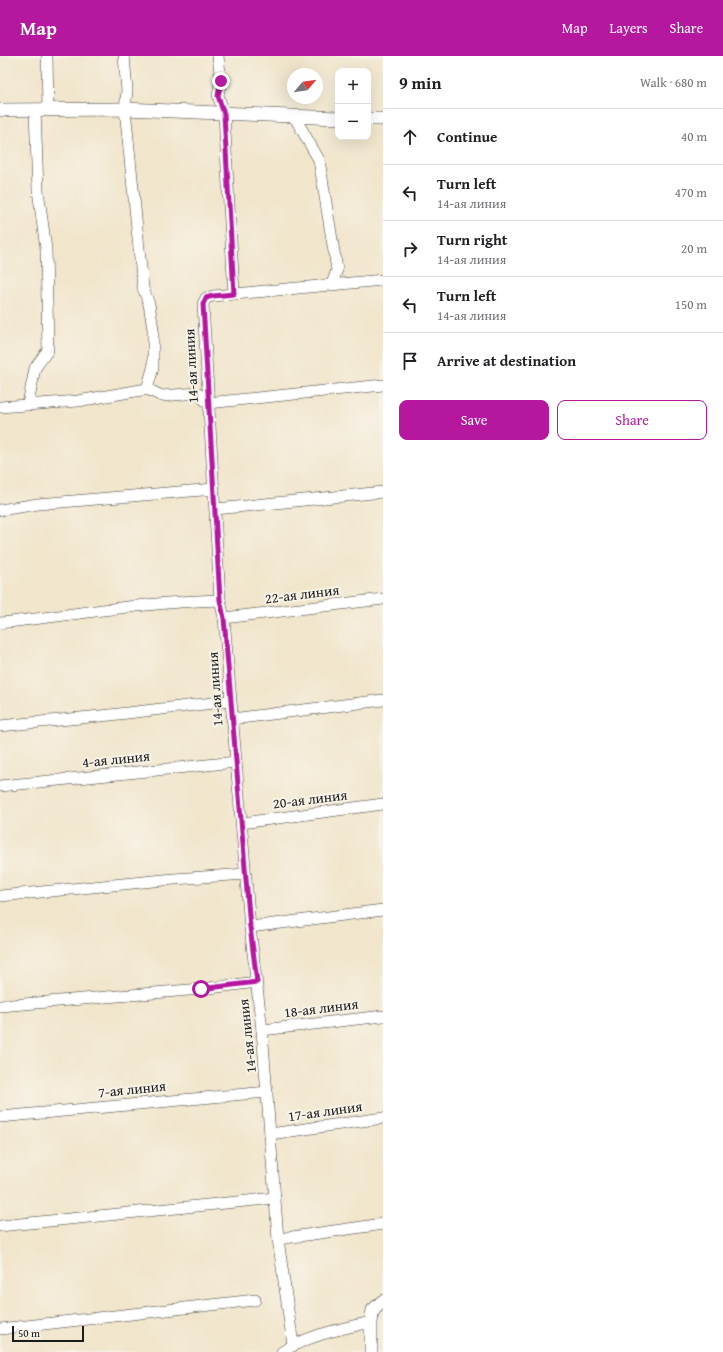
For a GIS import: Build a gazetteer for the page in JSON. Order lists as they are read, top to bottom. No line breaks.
{"streets":{"street":["14-ая линия","22-ая линия","4-ая линия","20-ая линия","18-ая линия","7-ая линия","17-ая линия"]},"crossings":[["14-ая линия","22-ая линия"],["14-ая линия","4-ая линия"],["14-ая линия","20-ая линия"],["14-ая линия","18-ая линия"],["14-ая линия","7-ая линия"],["14-ая линия","17-ая линия"]],"scale_bar":"50 m","north":"top right","page":{"header":"Map","nav":["Map","Layers","Share"],"heading":["9 min","Walk · 680 m"],"map_buttons":["+","−"],"list":[["Continue","40 m"],["Turn left","14-ая линия","470 m"],["Turn right","14-ая линия","20 m"],["Turn left","14-ая линия","150 m"],"Arrive at destination"],"buttons":["Save","Share"],"scale":"50 m"}}
